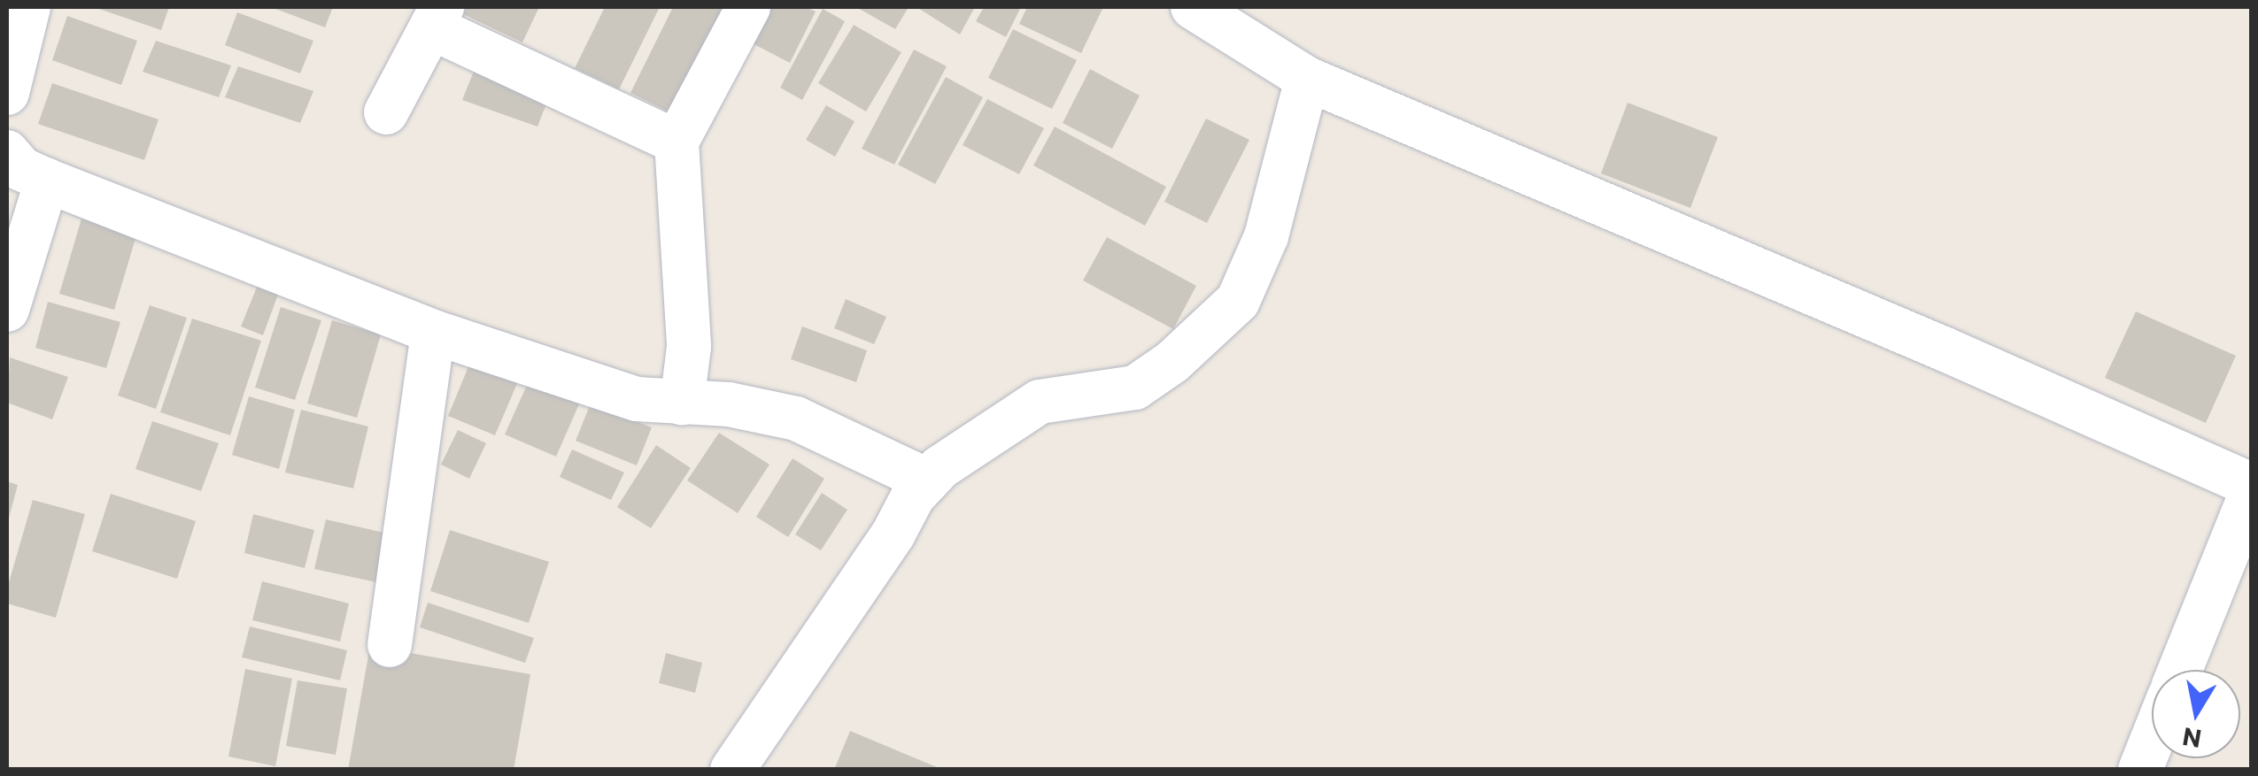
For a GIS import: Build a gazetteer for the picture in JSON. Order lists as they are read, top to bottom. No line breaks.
{"north":"bottom"}
